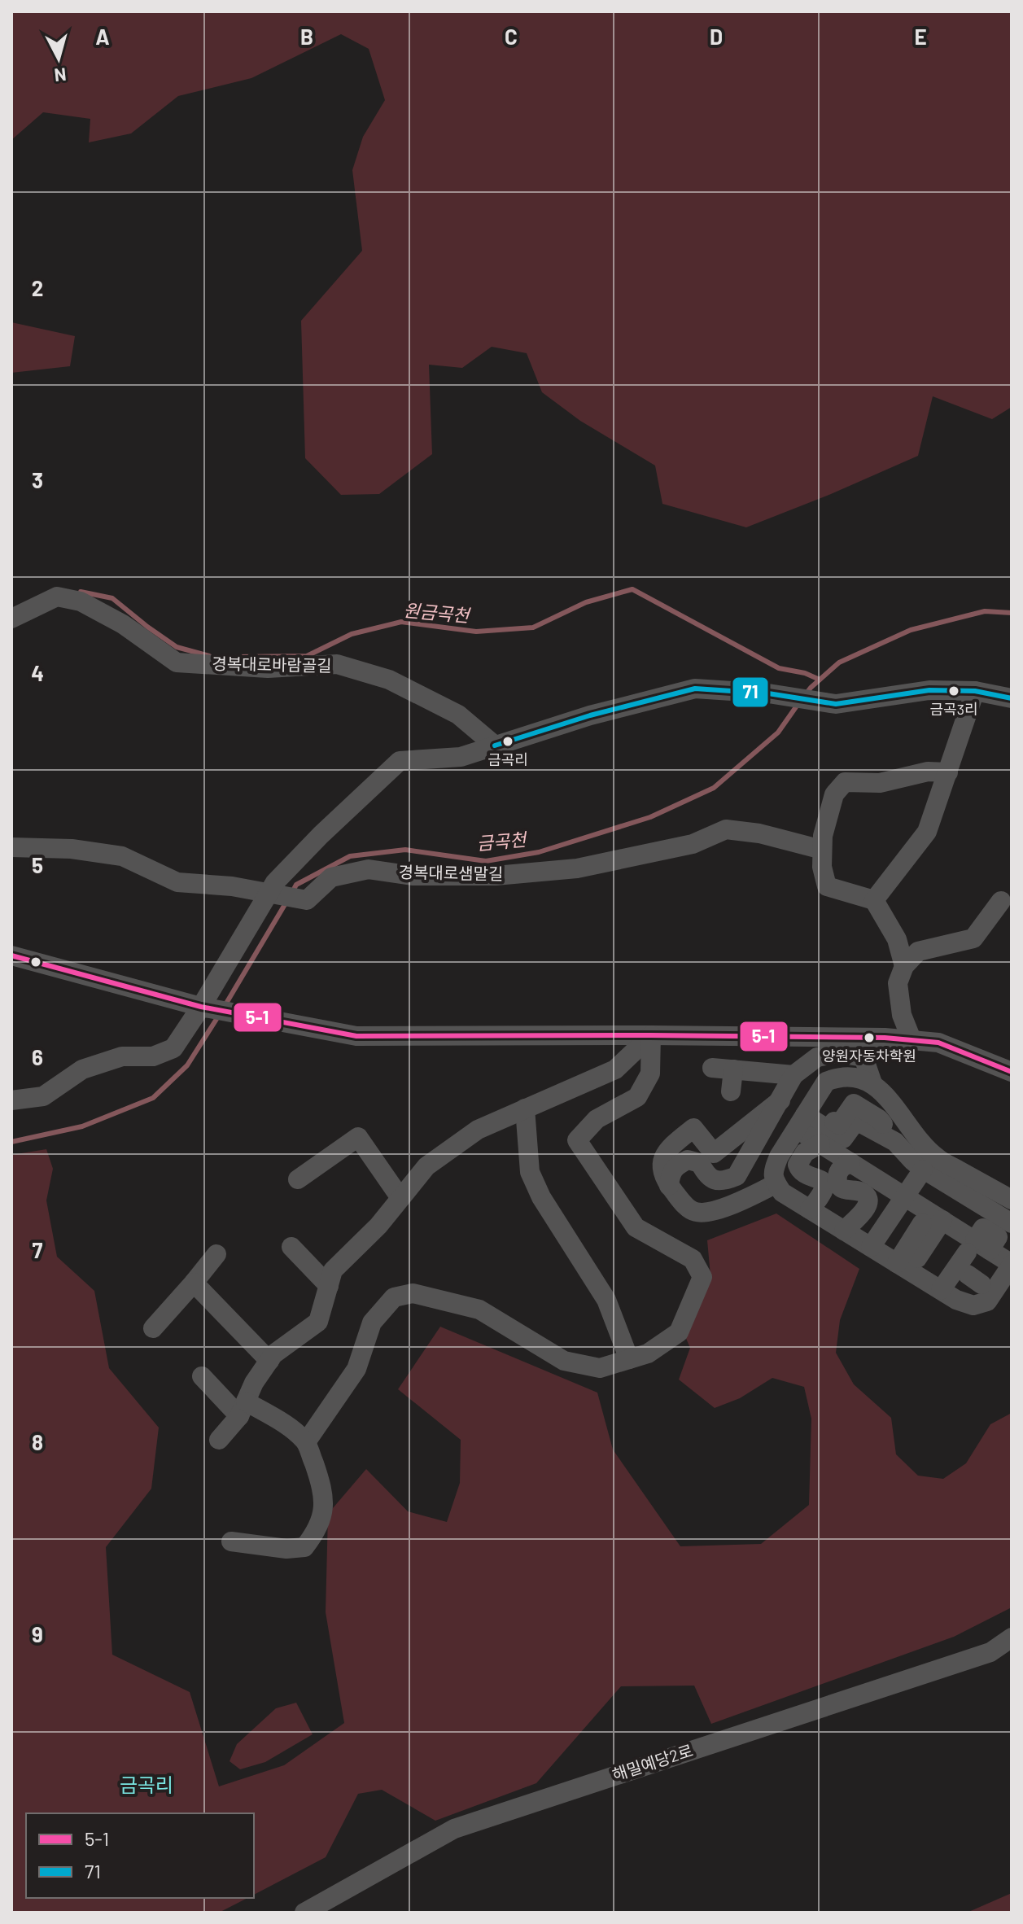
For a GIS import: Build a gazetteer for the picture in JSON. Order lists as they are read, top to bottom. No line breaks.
{"streets":{"street":["경복대로바람골길","경복대로샘말길","해밀예당2로"]},"districts":["금곡리"],"water":["원금곡천","금곡천"],"places":["금곡3리","금곡리","양원자동차학원"],"lines":["transit line 71","transit line 5-1"],"legend":["5-1","71"],"north":"bottom","grid":{"columns":["A","B","C","D","E"],"rows":["2","3","4","5","6","7","8","9"]}}
